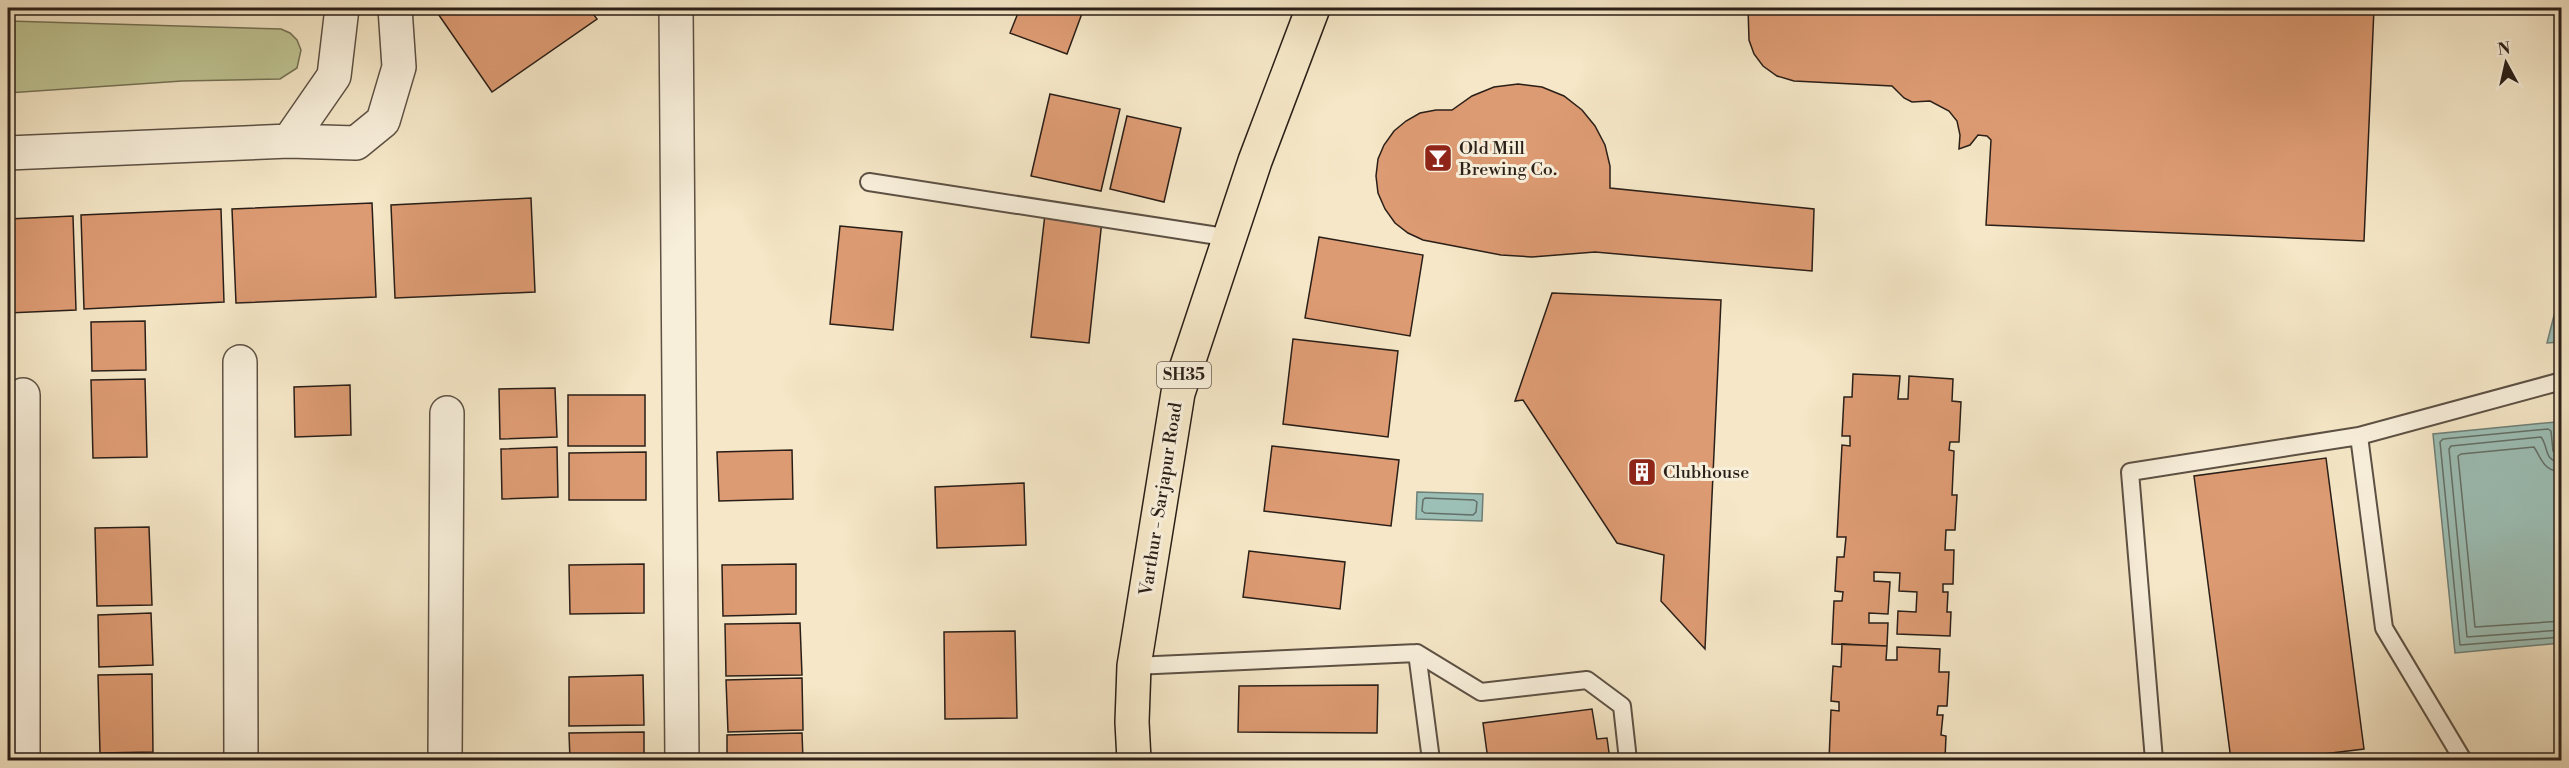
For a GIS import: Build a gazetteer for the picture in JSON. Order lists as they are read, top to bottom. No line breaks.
{"streets":{"main road":["SH35","Varthur - Sarjapur Road"]},"places":{"bar":["Old Mill Brewing Co."],"building":["Clubhouse"]},"north":"top"}
